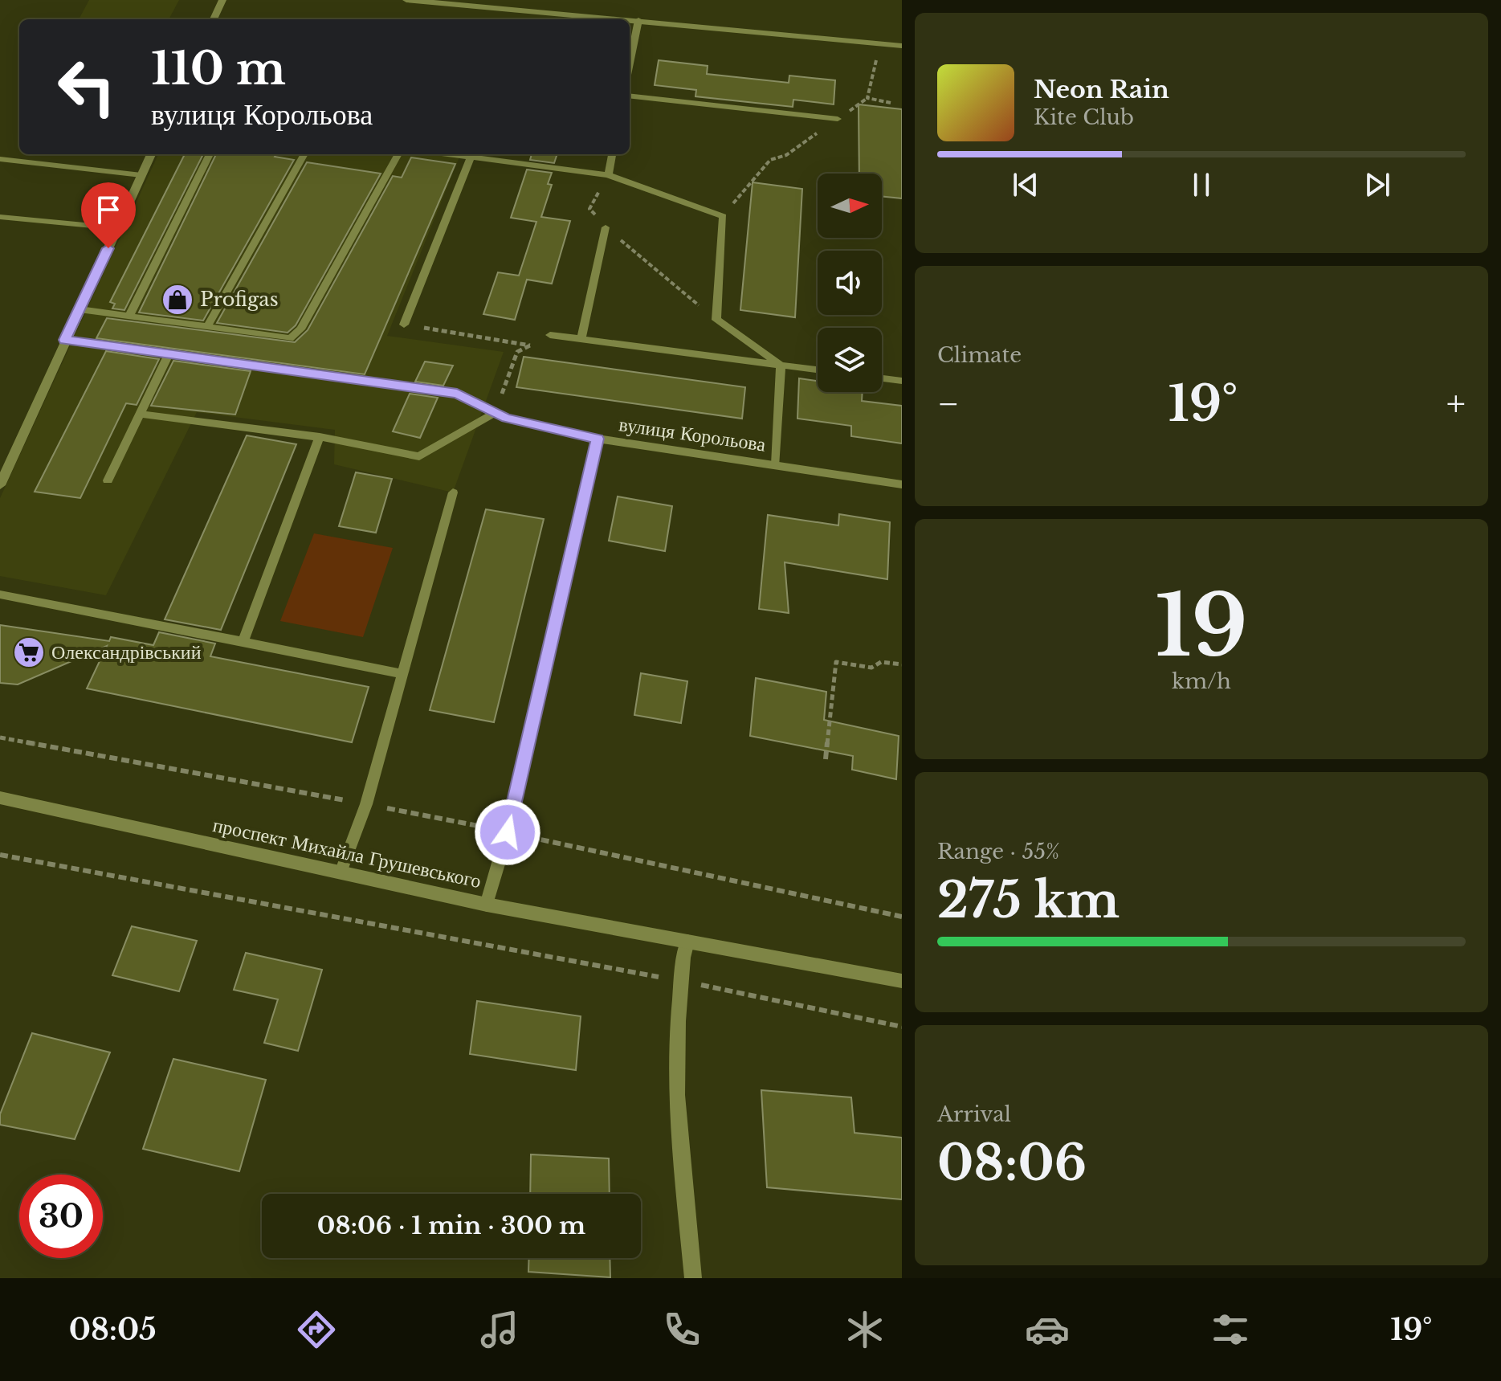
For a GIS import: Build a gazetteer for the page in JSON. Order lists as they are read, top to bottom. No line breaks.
{"streets":{"street":["вулиця Корольова","проспект Михайла Грушевського"]},"places":{"shop":["Profigas"],"supermarket":["Олександрівський"]},"north":"right","page":{"turn":["110 m","вулиця Корольова"],"song":["Neon Rain","Kite Club"],"tile":["Climate",["19","km/h"],["Range · 55%","275 km"],["Arrival","08:06"]],"heat":["−","19°","+"],"limit":"30","trip":"08:06 · 1 min · 300 m","tabs":["08:05","19°"]}}
